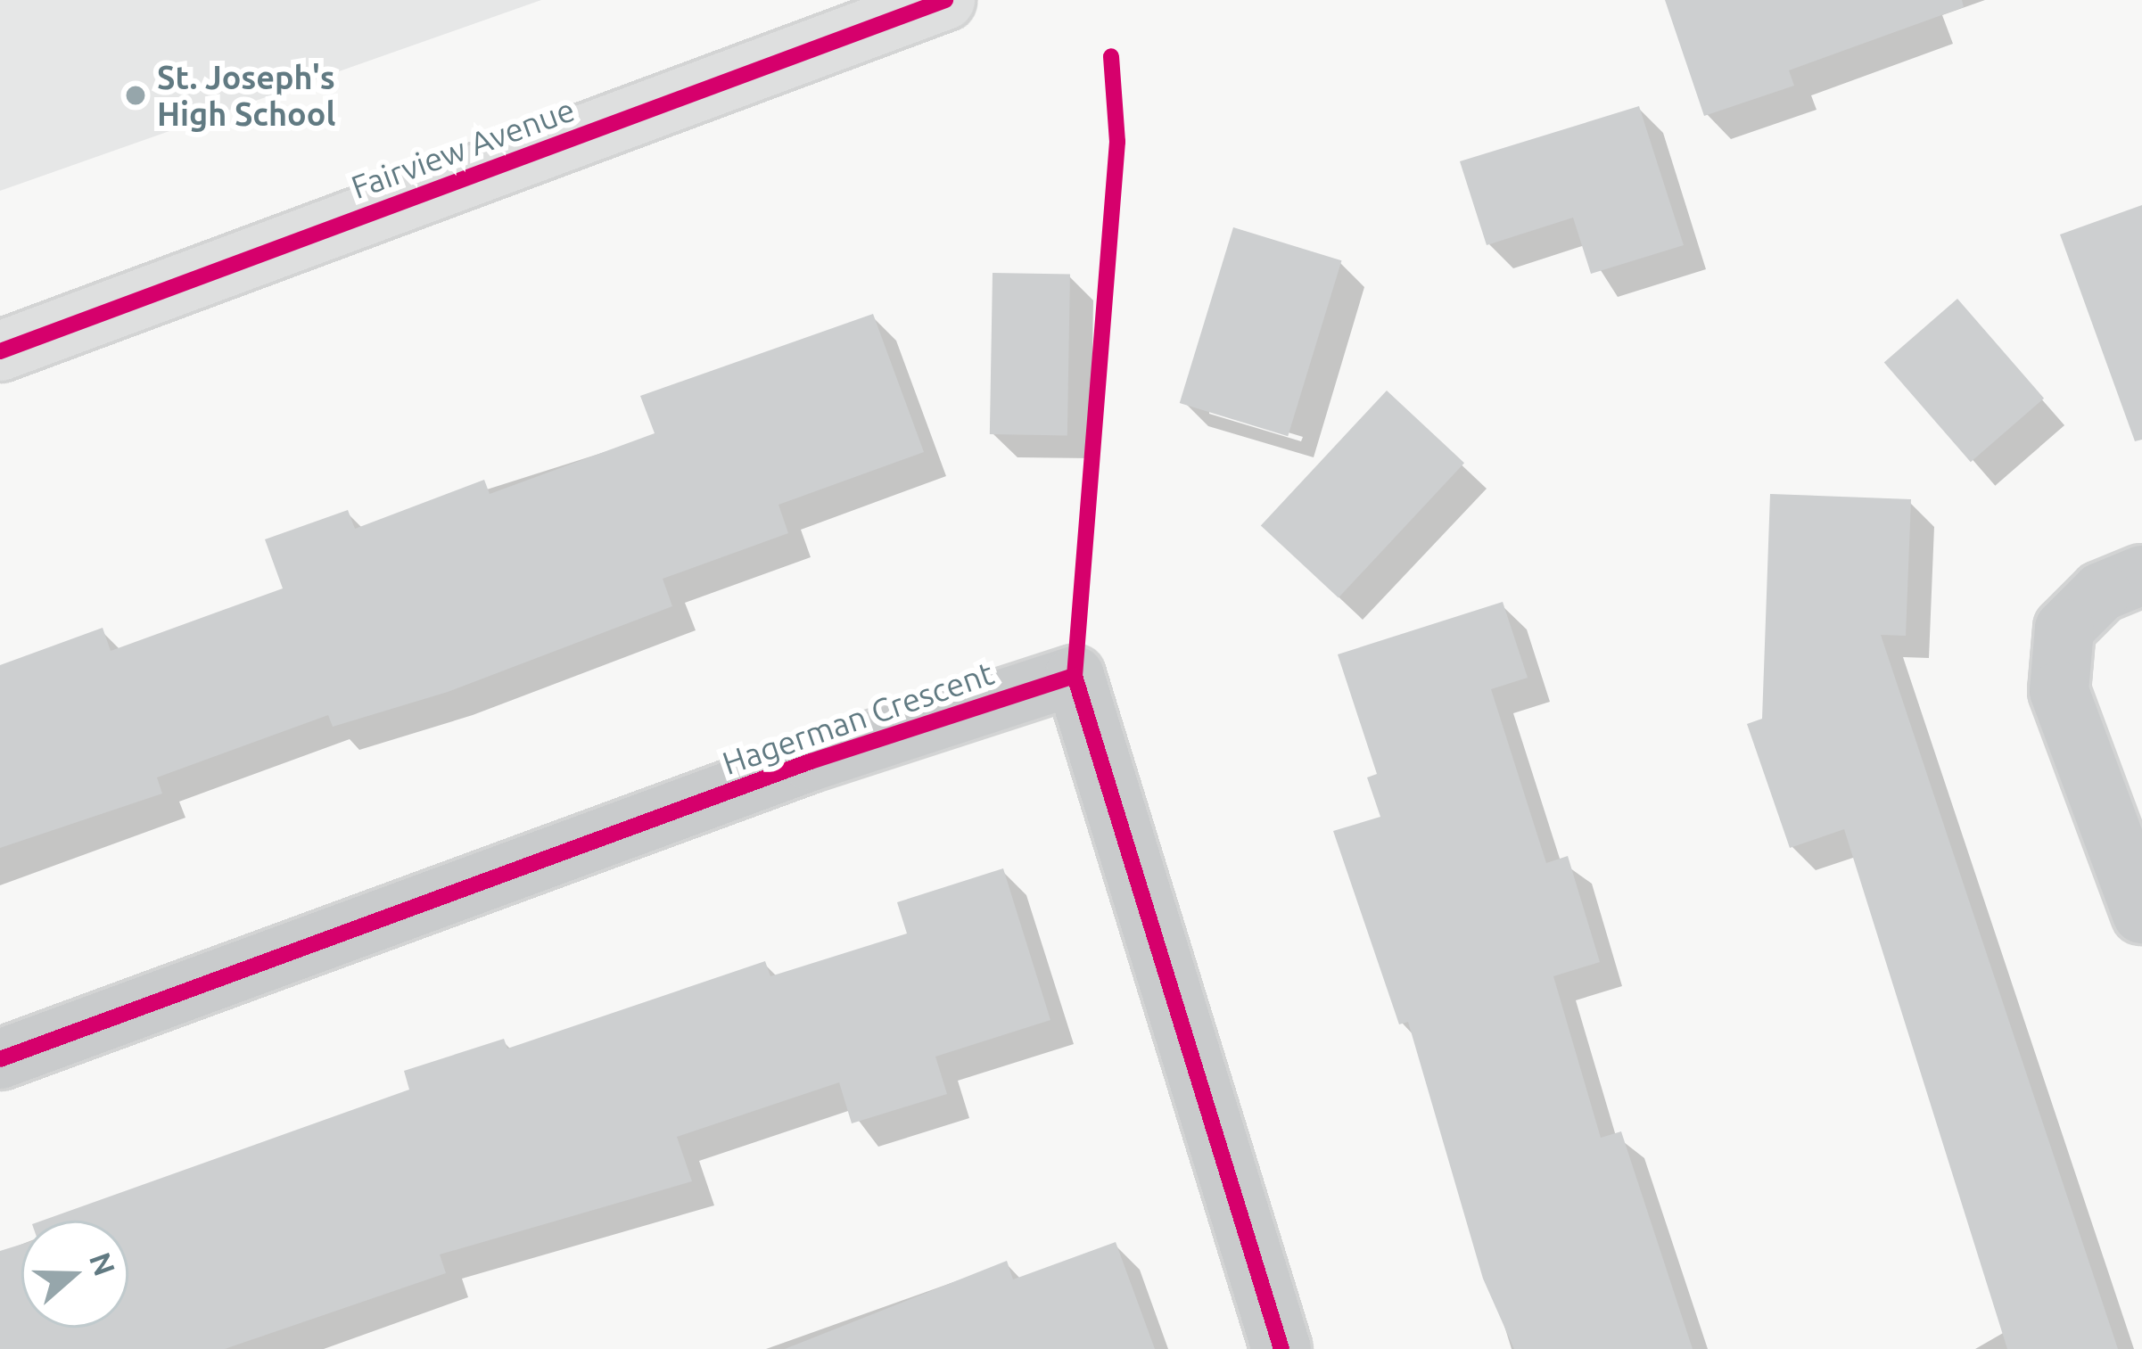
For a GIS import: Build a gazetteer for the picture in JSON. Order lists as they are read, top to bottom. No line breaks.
{"streets":{"main road":["Fairview Avenue"],"street":["Hagerman Crescent"]},"places":["St. Joseph's High School"],"north":"right"}
